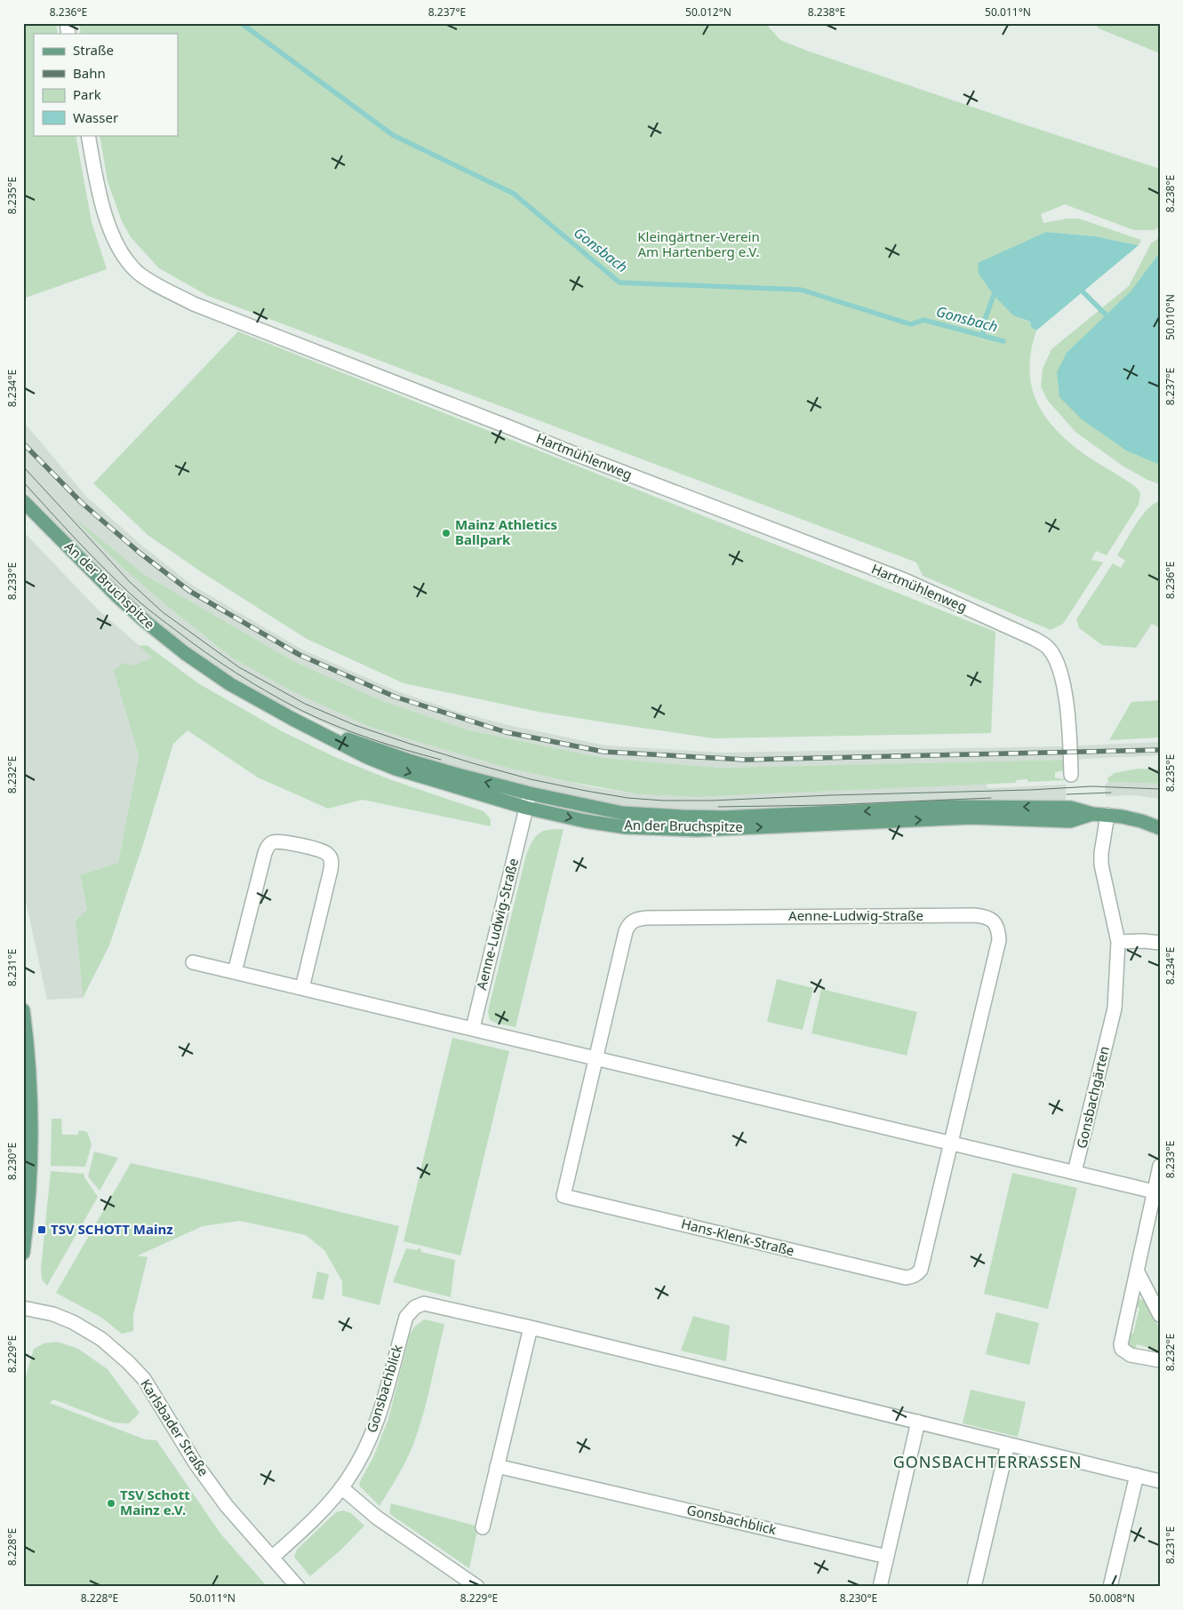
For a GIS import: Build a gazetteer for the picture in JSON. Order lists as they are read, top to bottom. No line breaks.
{"streets":{"main road":["An der Bruchspitze"],"street":["Hartmühlenweg","Aenne-Ludwig-Straße","Gonsbachgärten","Hans-Klenk-Straße","Gonsbachblick","Karlsbader Straße"]},"crossings":[["An der Bruchspitze","Aenne-Ludwig-Straße"],["An der Bruchspitze","Gonsbachgärten"],["Aenne-Ludwig-Straße","Hans-Klenk-Straße"],["Gonsbachblick","Karlsbader Straße"]],"districts":["GONSBACHTERRASSEN"],"water":["Gonsbach"],"parks":["Kleingärtner-Verein Am Hartenberg e.V."],"places":{"other":["Mainz Athletics Ballpark","TSV Schott Mainz e.V."],"transit":["TSV SCHOTT Mainz"]},"legend":["Straße","Bahn","Park","Wasser"],"coordinates":["8.236°E","8.237°E","50.012°N","8.238°E","50.011°N","8.235°E","50.010°N","8.234°E","8.233°E","8.232°E","8.231°E","8.230°E","8.229°E","8.228°E","50.008°N"]}
